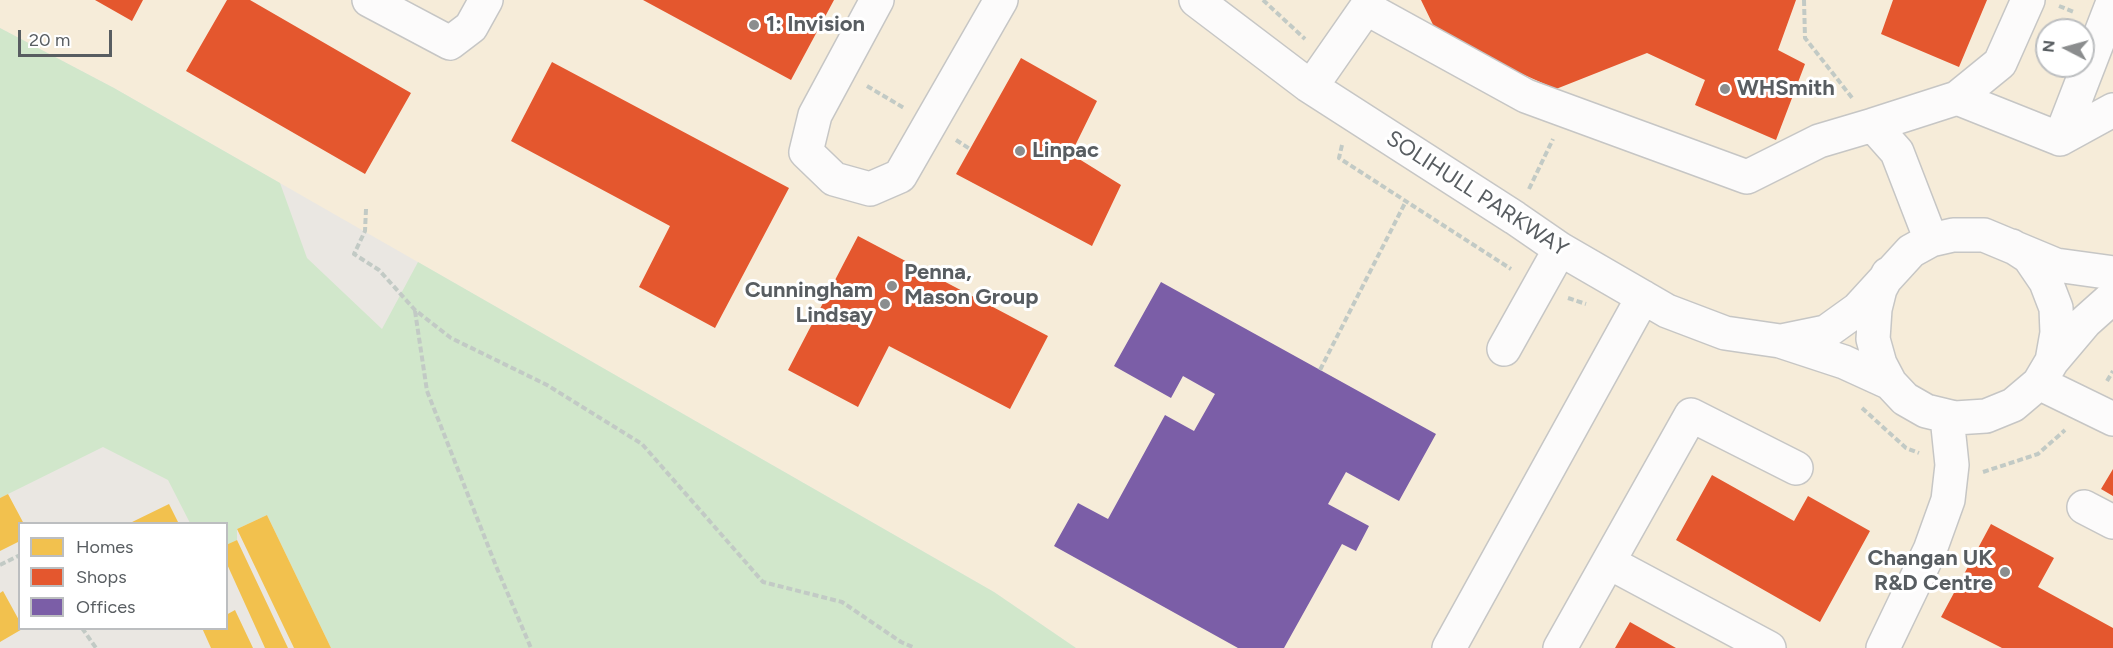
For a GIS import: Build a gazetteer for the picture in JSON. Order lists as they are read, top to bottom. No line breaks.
{"streets":{"street":["SOLIHULL PARKWAY"]},"places":["1: Invision","WHSmith","Linpac","Penna, Mason Group","Cunningham Lindsay","Changan UK R&D Centre"],"legend":["Homes","Shops","Offices"],"scale_bar":"20 m","north":"left"}
